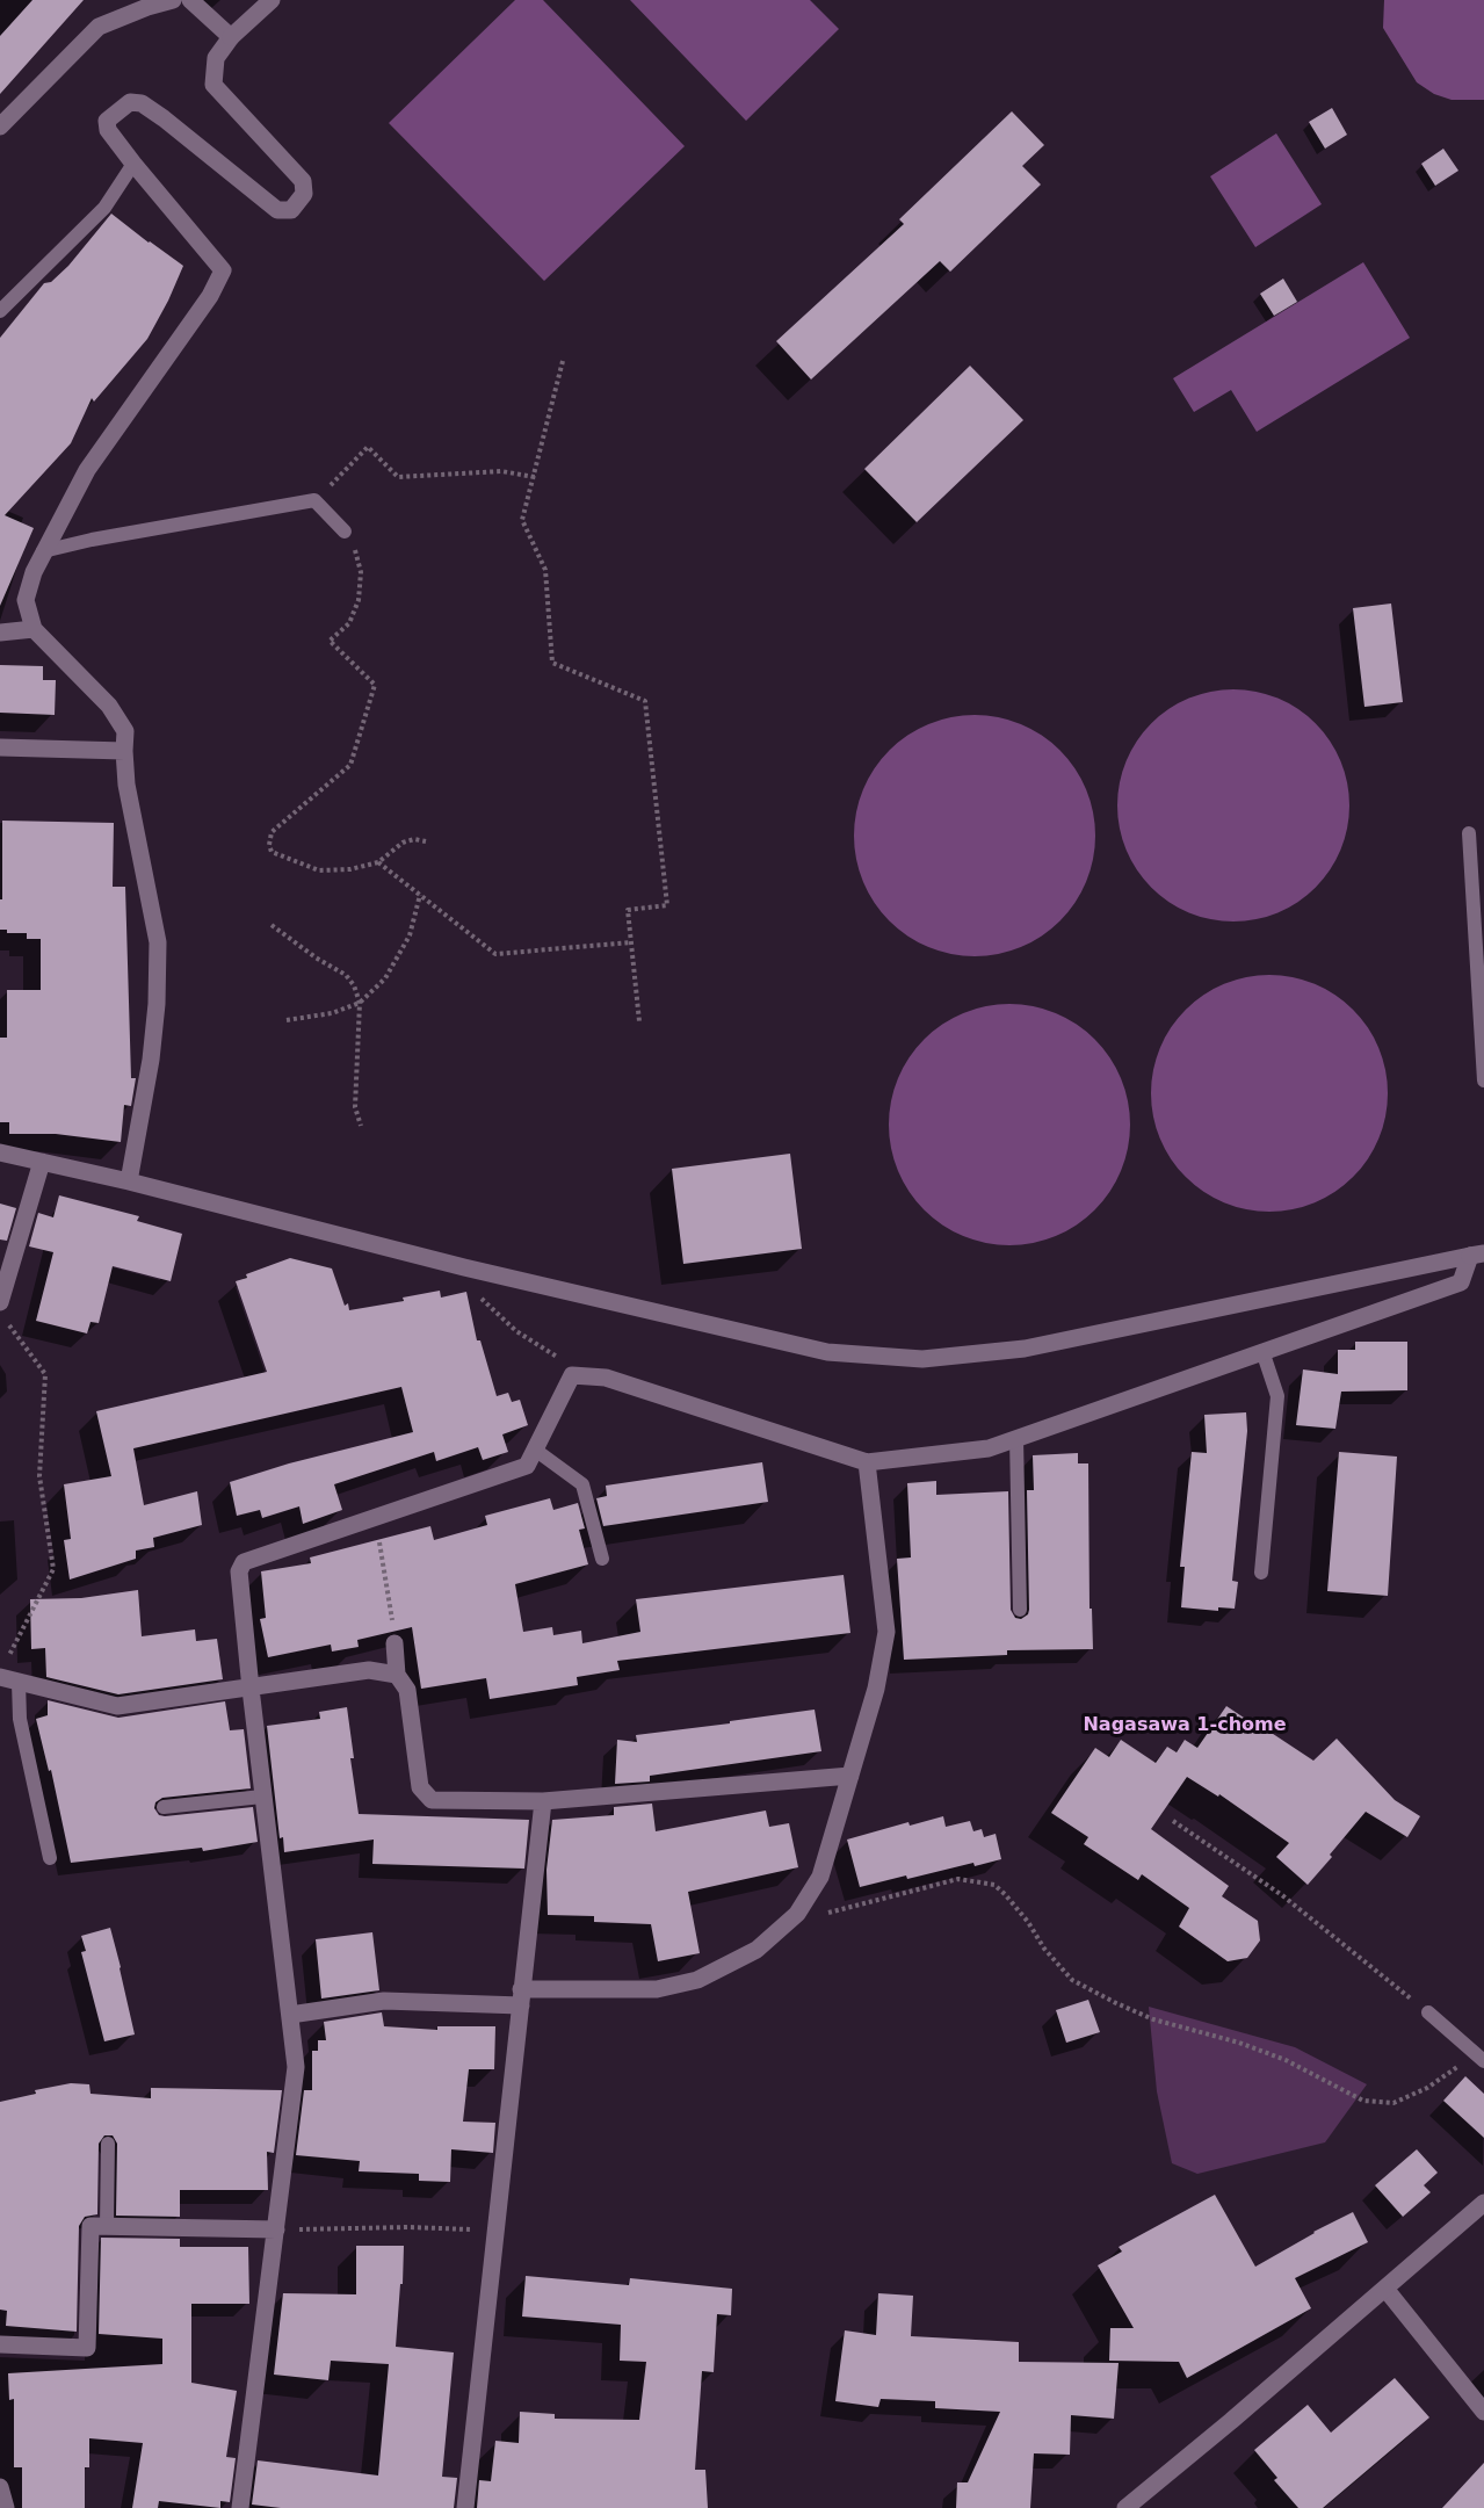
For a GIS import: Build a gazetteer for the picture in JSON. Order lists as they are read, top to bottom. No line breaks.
{"districts":["Nagasawa 1-chome"]}
